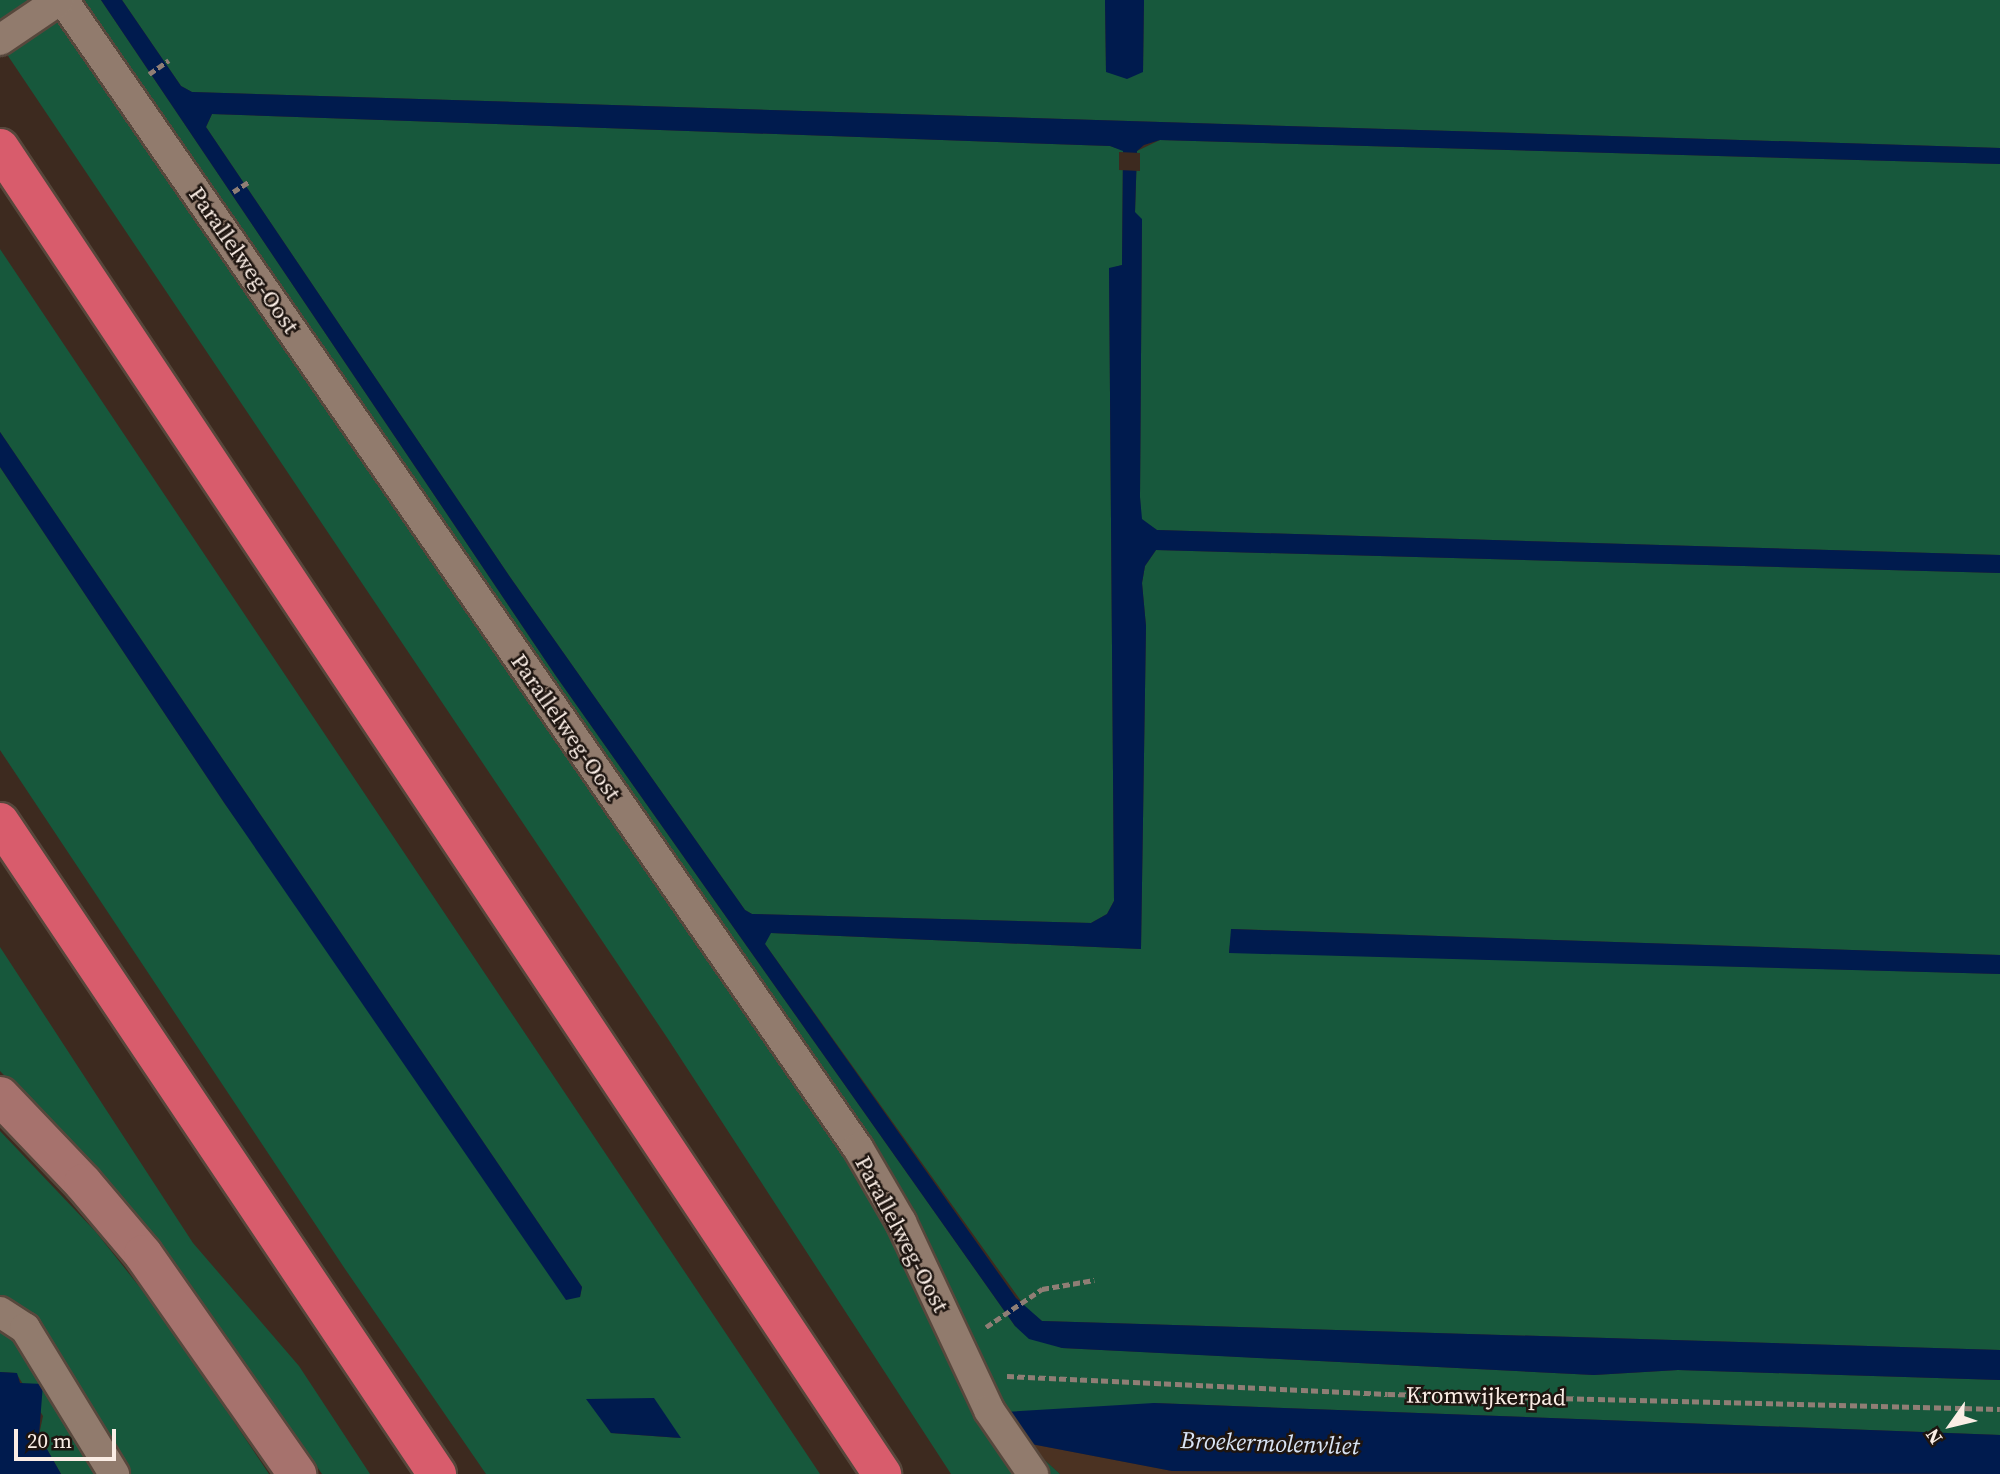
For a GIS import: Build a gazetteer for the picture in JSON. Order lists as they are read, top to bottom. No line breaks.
{"streets":{"street":["Parallelweg-Oost"],"path":["Kromwijkerpad"]},"crossings":[["Parallelweg-Oost","Kromwijkerpad"]],"water":["Broekermolenvliet"],"scale_bar":"20 m","north":"bottom left"}
